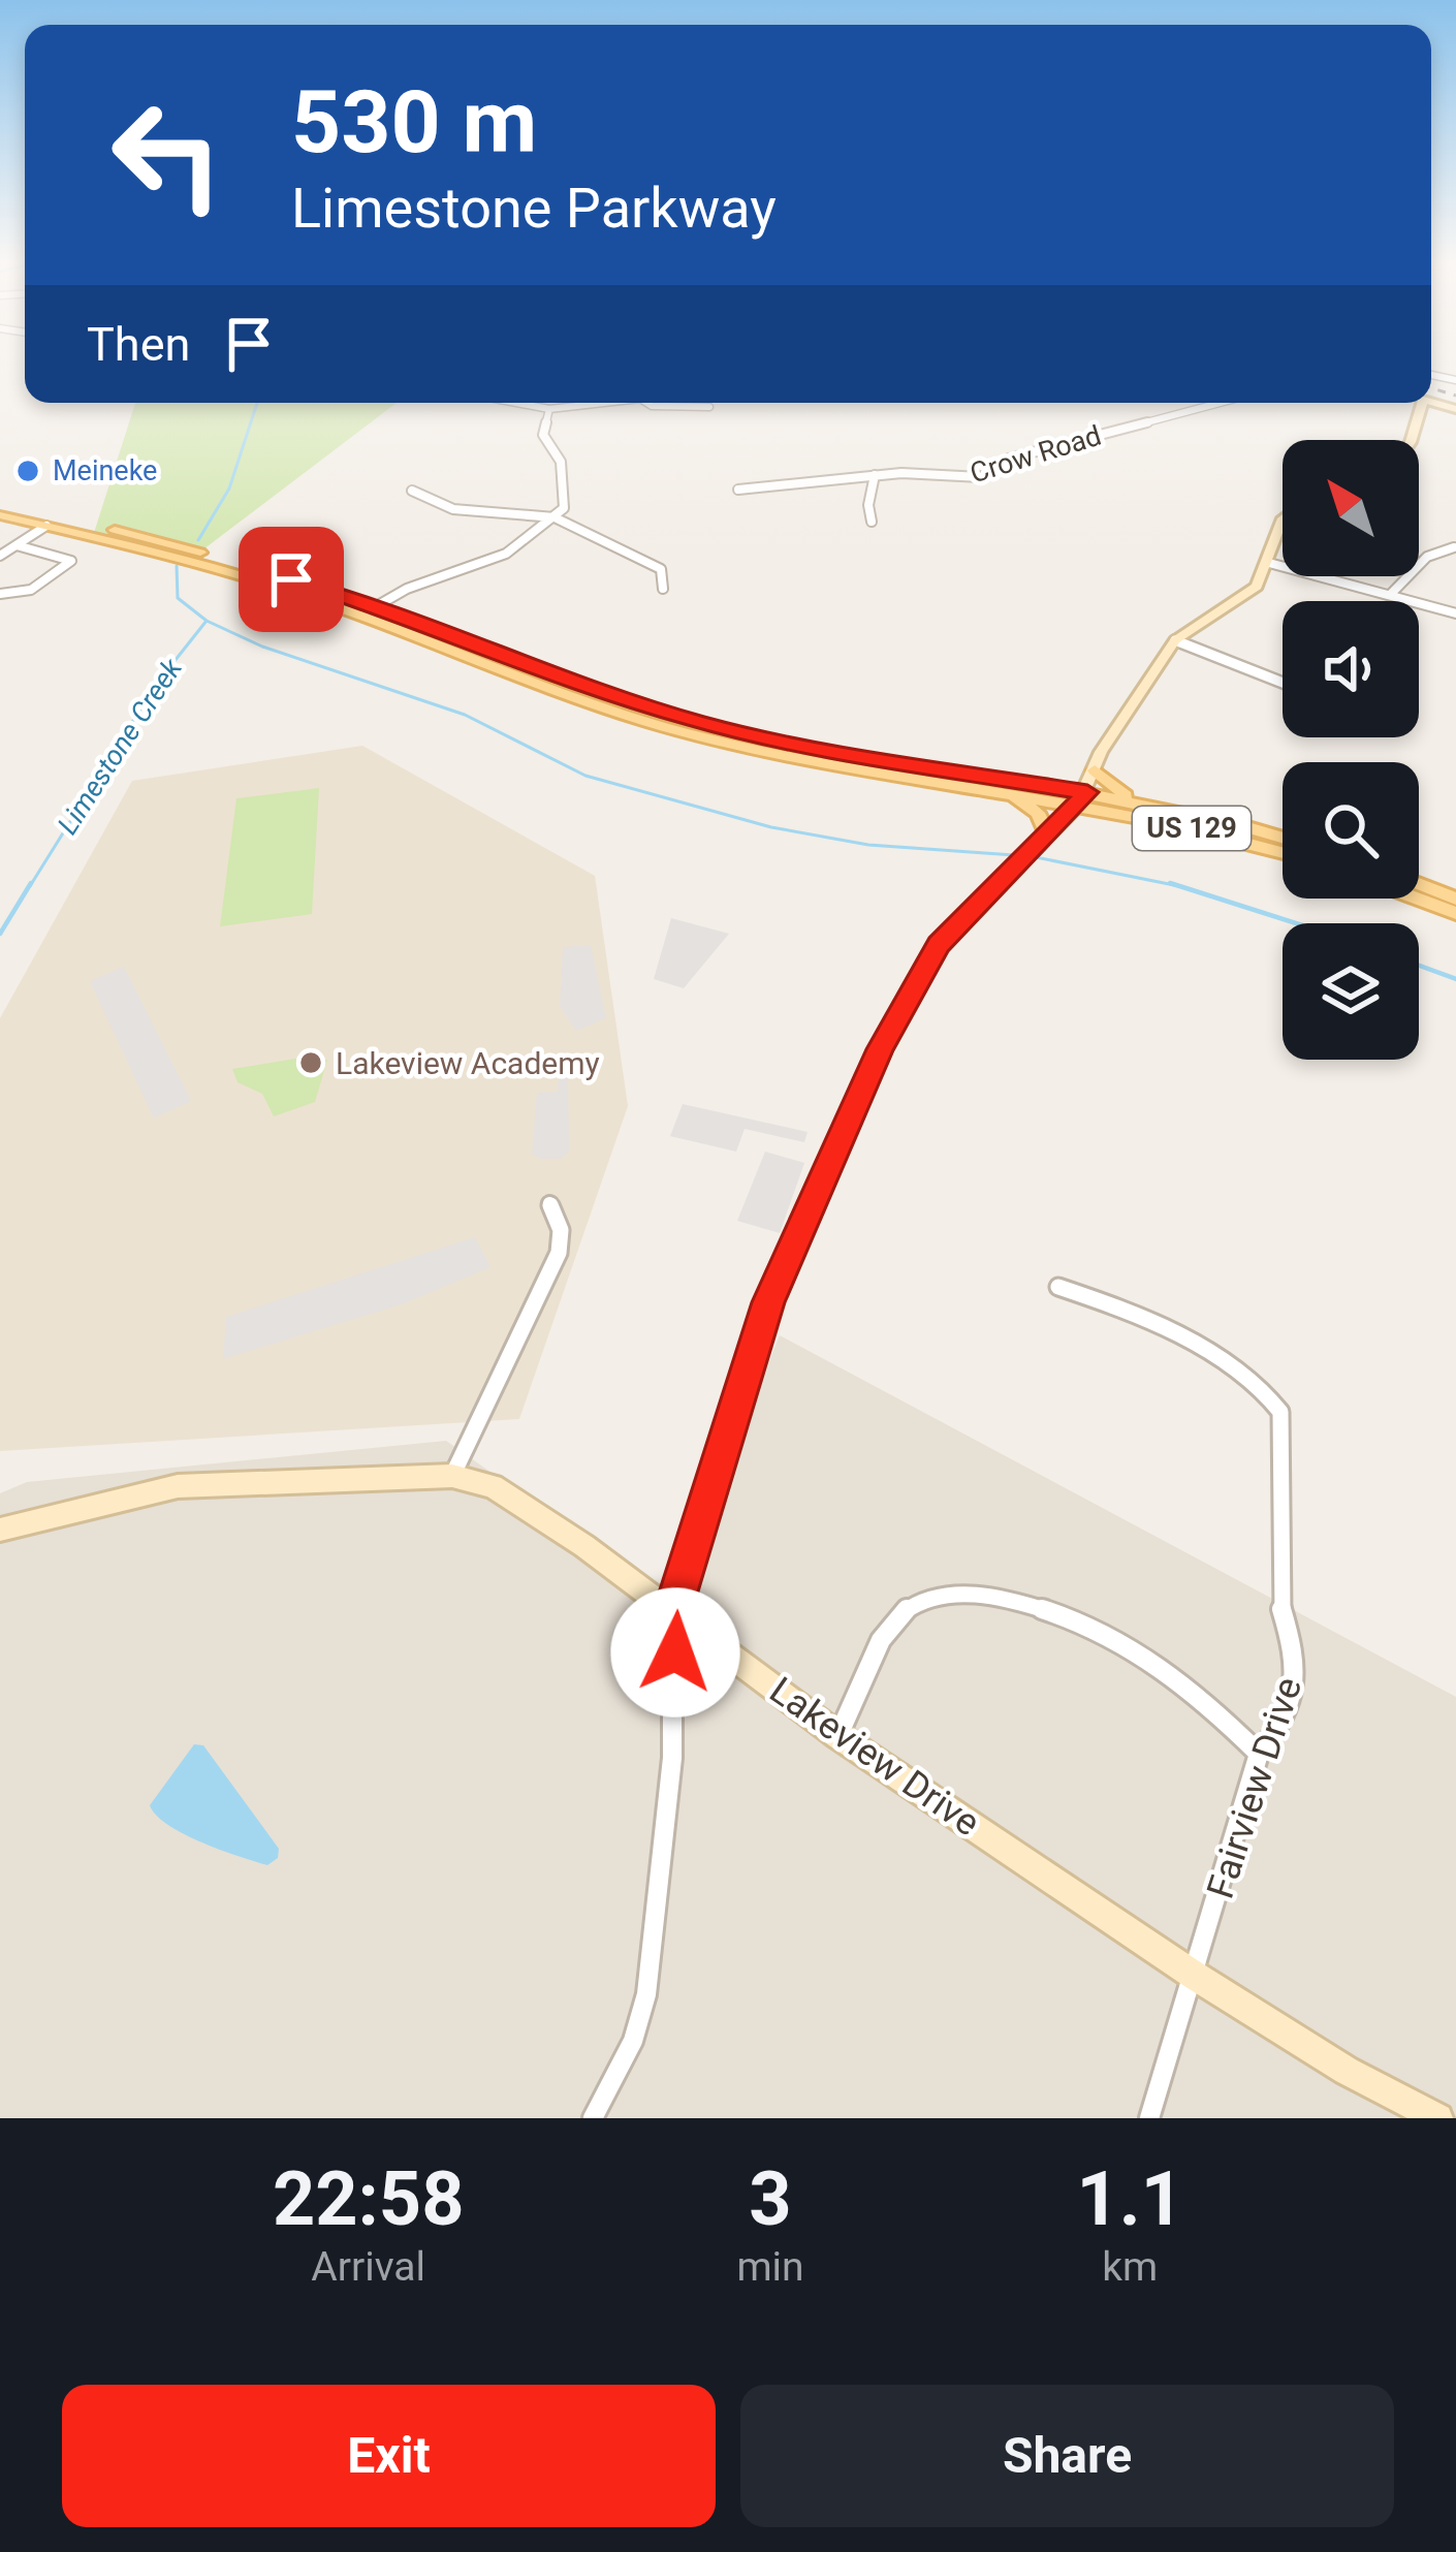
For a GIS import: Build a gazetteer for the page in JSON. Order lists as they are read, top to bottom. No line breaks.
{"streets":{"main road":["US 129"],"street":["Crow Road","Lakeview Drive","Fairview Drive"]},"crossings":[["Lakeview Drive","Fairview Drive"]],"water":["Limestone Creek"],"places":["Meineke","Lakeview Academy"],"north":"top left","page":{"turn":["530 m","Limestone Parkway"],"then":"Then","eta":["22:58","Arrival","3","min","1.1","km"],"buttons":["Exit","Share"]}}
